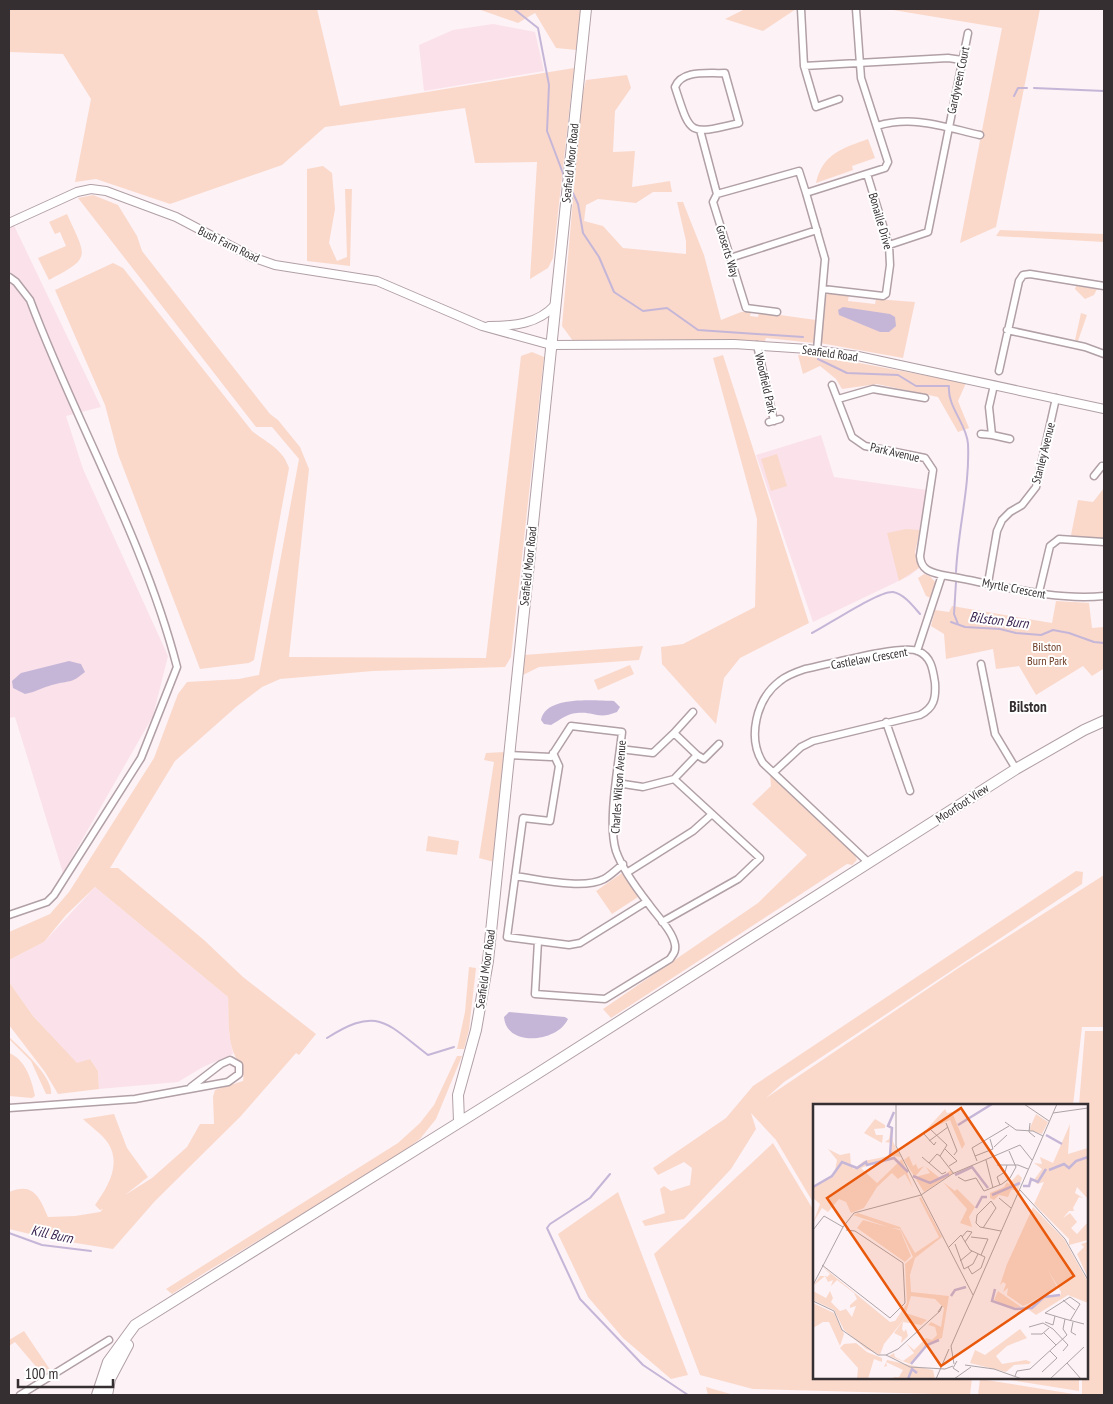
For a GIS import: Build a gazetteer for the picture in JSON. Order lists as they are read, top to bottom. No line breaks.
{"streets":{"main road":["Seafield Moor Road","Moorfoot View"],"street":["Gardyveen Court","Bonaille Drive","Bush Farm Road","Groserts Way","Seafield Road","Woodfield Park","Park Avenue","Stanley Avenue","Myrtle Crescent","Castlelaw Crescent","Charles Wilson Avenue"]},"crossings":[["Gardyveen Court","Bonaille Drive"],["Seafield Moor Road","Bush Farm Road"],["Seafield Moor Road","Seafield Road"],["Seafield Moor Road","Moorfoot View"],["Bush Farm Road","Seafield Road"],["Seafield Road","Woodfield Park"],["Seafield Road","Stanley Avenue"],["Park Avenue","Myrtle Crescent"],["Stanley Avenue","Myrtle Crescent"],["Castlelaw Crescent","Moorfoot View"]],"districts":["Bilston"],"water":["Bilston Burn","Kill Burn"],"parks":["Bilston Burn Park"],"scale_bar":"100 m"}
